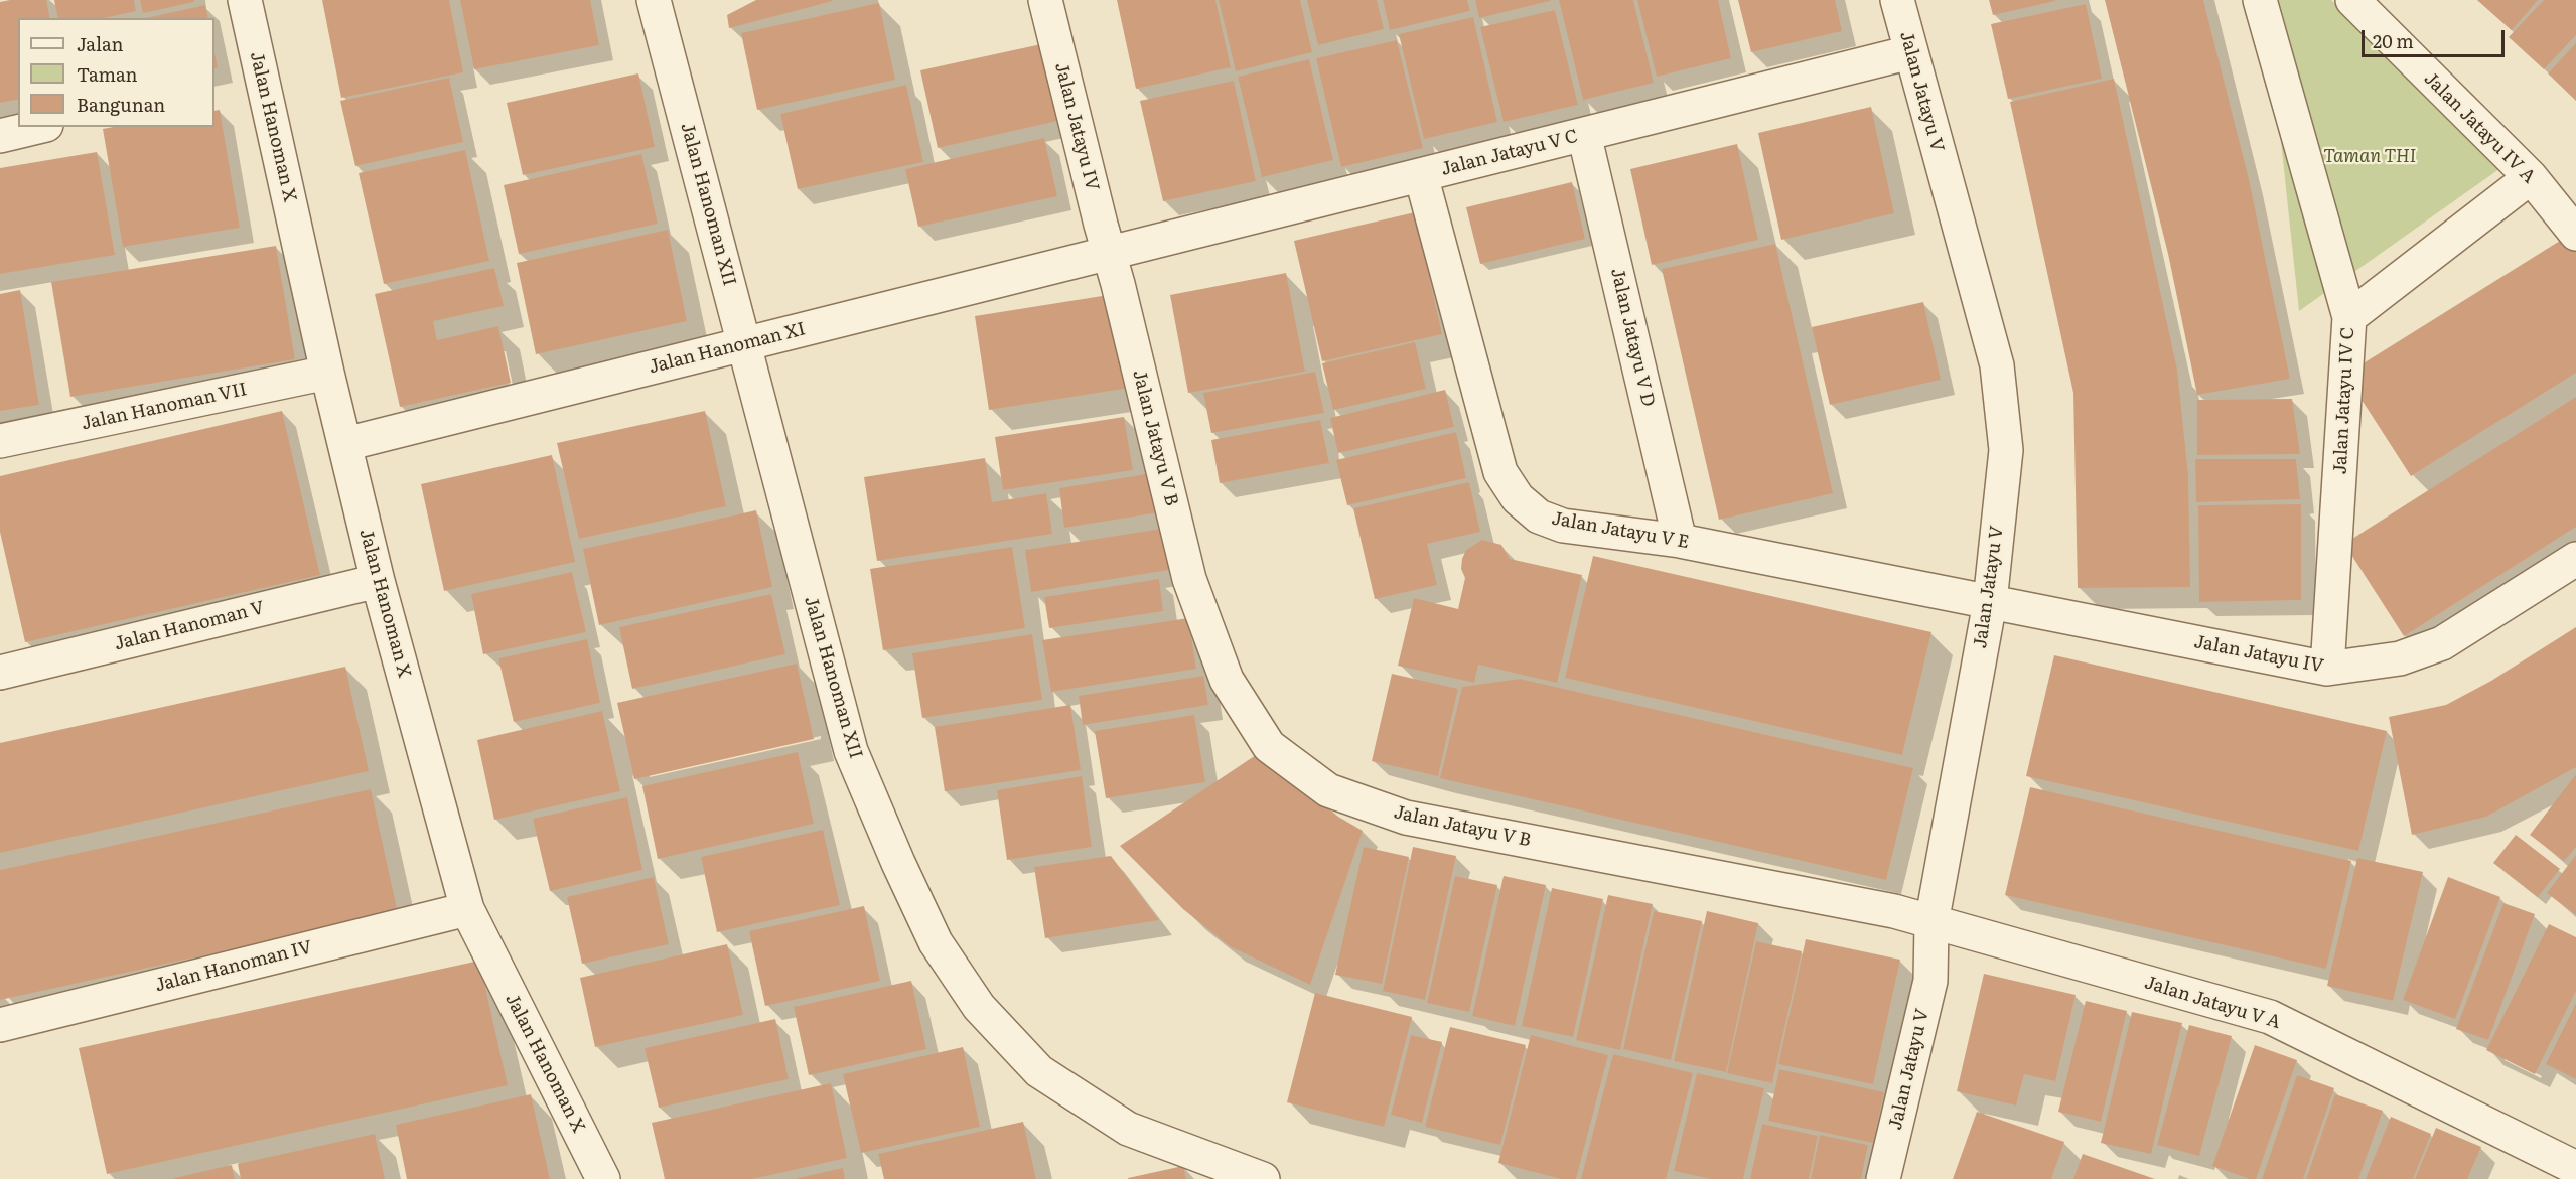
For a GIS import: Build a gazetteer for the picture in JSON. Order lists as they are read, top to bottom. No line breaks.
{"streets":{"street":["Jalan Jatayu V","Jalan Hanoman X","Jalan Jatayu IV","Jalan Jatayu IV A","Jalan Jatayu V C","Jalan Hanoman XII","Jalan Jatayu V D","Jalan Hanoman XI","Jalan Jatayu IV C","Jalan Hanoman VII","Jalan Jatayu V B","Jalan Jatayu V E","Jalan Hanoman V","Jalan Hanoman IV","Jalan Jatayu V A"]},"crossings":[["Jalan Jatayu V","Jalan Jatayu IV"],["Jalan Jatayu V","Jalan Jatayu V C"],["Jalan Jatayu V","Jalan Jatayu V B"],["Jalan Jatayu V","Jalan Jatayu V E"],["Jalan Jatayu V","Jalan Jatayu V A"],["Jalan Hanoman X","Jalan Hanoman XI"],["Jalan Hanoman X","Jalan Hanoman VII"],["Jalan Hanoman X","Jalan Hanoman V"],["Jalan Hanoman X","Jalan Hanoman IV"],["Jalan Jatayu IV","Jalan Jatayu V C"],["Jalan Jatayu IV","Jalan Hanoman XI"],["Jalan Jatayu IV","Jalan Jatayu IV C"],["Jalan Jatayu IV","Jalan Jatayu V B"],["Jalan Jatayu IV","Jalan Jatayu V E"],["Jalan Jatayu V C","Jalan Jatayu V D"],["Jalan Jatayu V C","Jalan Hanoman XI"],["Jalan Jatayu V C","Jalan Jatayu V B"],["Jalan Jatayu V C","Jalan Jatayu V E"],["Jalan Hanoman XII","Jalan Hanoman XI"],["Jalan Jatayu V D","Jalan Jatayu V E"],["Jalan Hanoman XI","Jalan Jatayu V B"],["Jalan Jatayu V B","Jalan Jatayu V A"]],"parks":["Taman THI"],"legend":["Jalan","Taman","Bangunan"],"scale_bar":"20 m"}
